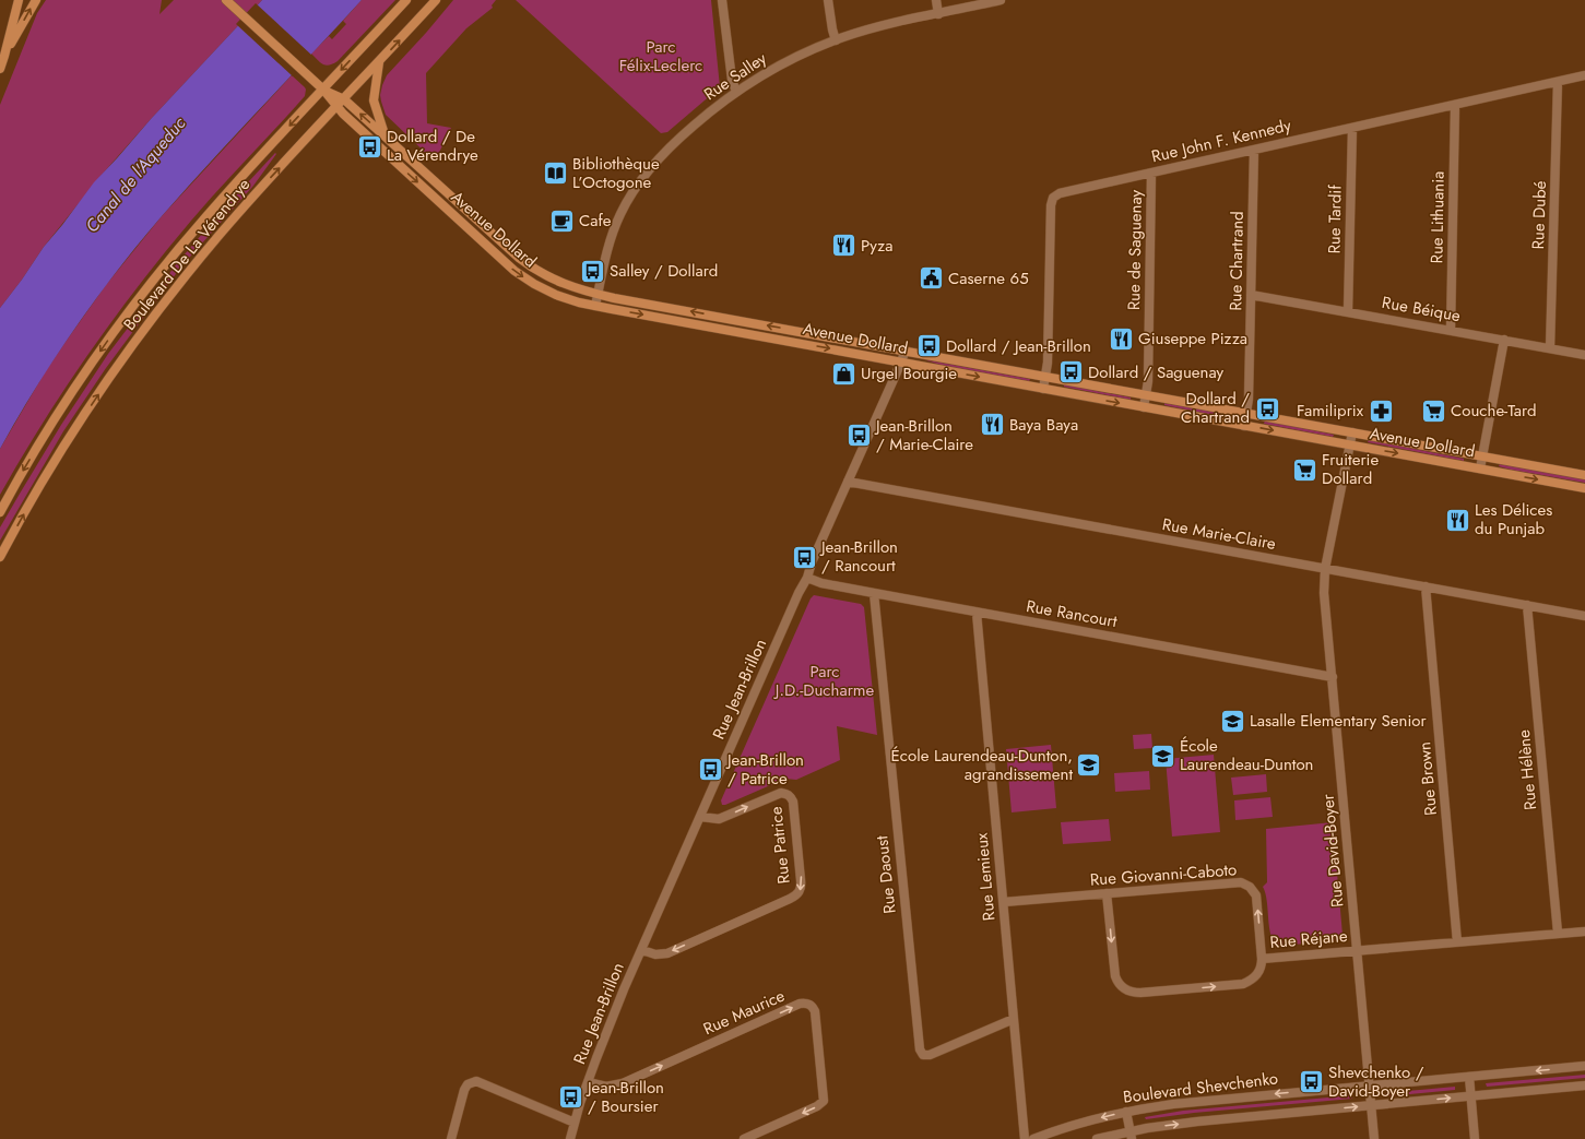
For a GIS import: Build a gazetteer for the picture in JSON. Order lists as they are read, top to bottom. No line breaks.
{"streets":{"main road":["Avenue Dollard","Boulevard De La Vérendrye"],"street":["Rue Salley","Rue John F. Kennedy","Rue Dubé","Rue Lithuania","Rue Tardif","Rue de Saguenay","Rue Chartrand","Rue Béique","Rue Marie-Claire","Rue Rancourt","Rue Jean-Brillon","Rue Hélène","Rue Brown","Rue Patrice","Rue David-Boyer","Rue Daoust","Rue Giovanni-Caboto","Rue Lemieux","Rue Réjane","Rue Maurice","Boulevard Shevchenko"]},"crossings":[["Rue Salley","Avenue Dollard"],["Rue John F. Kennedy","Rue Dubé"],["Rue John F. Kennedy","Rue Lithuania"],["Rue John F. Kennedy","Rue Tardif"],["Rue John F. Kennedy","Avenue Dollard"],["Rue John F. Kennedy","Rue de Saguenay"],["Rue John F. Kennedy","Rue Chartrand"],["Rue Dubé","Rue Béique"],["Rue Lithuania","Rue Béique"],["Rue Tardif","Rue Béique"],["Avenue Dollard","Rue de Saguenay"],["Avenue Dollard","Boulevard De La Vérendrye"],["Avenue Dollard","Rue Chartrand"],["Avenue Dollard","Rue Jean-Brillon"],["Avenue Dollard","Rue David-Boyer"],["Rue Chartrand","Rue Béique"],["Rue Marie-Claire","Rue Jean-Brillon"],["Rue Marie-Claire","Rue Hélène"],["Rue Marie-Claire","Rue Brown"],["Rue Marie-Claire","Rue David-Boyer"],["Rue Rancourt","Rue Jean-Brillon"],["Rue Rancourt","Rue David-Boyer"],["Rue Rancourt","Rue Daoust"],["Rue Rancourt","Rue Lemieux"],["Rue Jean-Brillon","Rue Patrice"],["Rue Jean-Brillon","Rue Maurice"],["Rue Hélène","Rue Réjane"],["Rue Brown","Rue Réjane"],["Rue David-Boyer","Rue Réjane"],["Rue David-Boyer","Boulevard Shevchenko"],["Rue Daoust","Rue Lemieux"],["Rue Giovanni-Caboto","Rue Lemieux"],["Rue Giovanni-Caboto","Rue Réjane"]],"water":["Canal de l'Aqueduc"],"parks":["Parc Félix-Leclerc","Parc J.D.-Ducharme"],"places":{"bus stop":["Dollard / De La Vérendrye","Salley / Dollard","Dollard / Jean-Brillon","Dollard / Saguenay","Dollard / Chartrand","Jean-Brillon / Marie-Claire","Jean-Brillon / Rancourt","Jean-Brillon / Patrice","Shevchenko / David-Boyer","Jean-Brillon / Boursier"],"library":["Bibliothèque L’Octogone"],"cafe":["Cafe"],"restaurant":["Pyza","Giuseppe Pizza","Baya Baya","Les Délices du Punjab"],"public building":["Caserne 65"],"shop":["Urgel Bourgie"],"pharmacy":["Familiprix"],"supermarket":["Couche-Tard","Fruiterie Dollard"],"school or university":["Lasalle Elementary Senior","École Laurendeau-Dunton","École Laurendeau-Dunton, agrandissement"]}}
